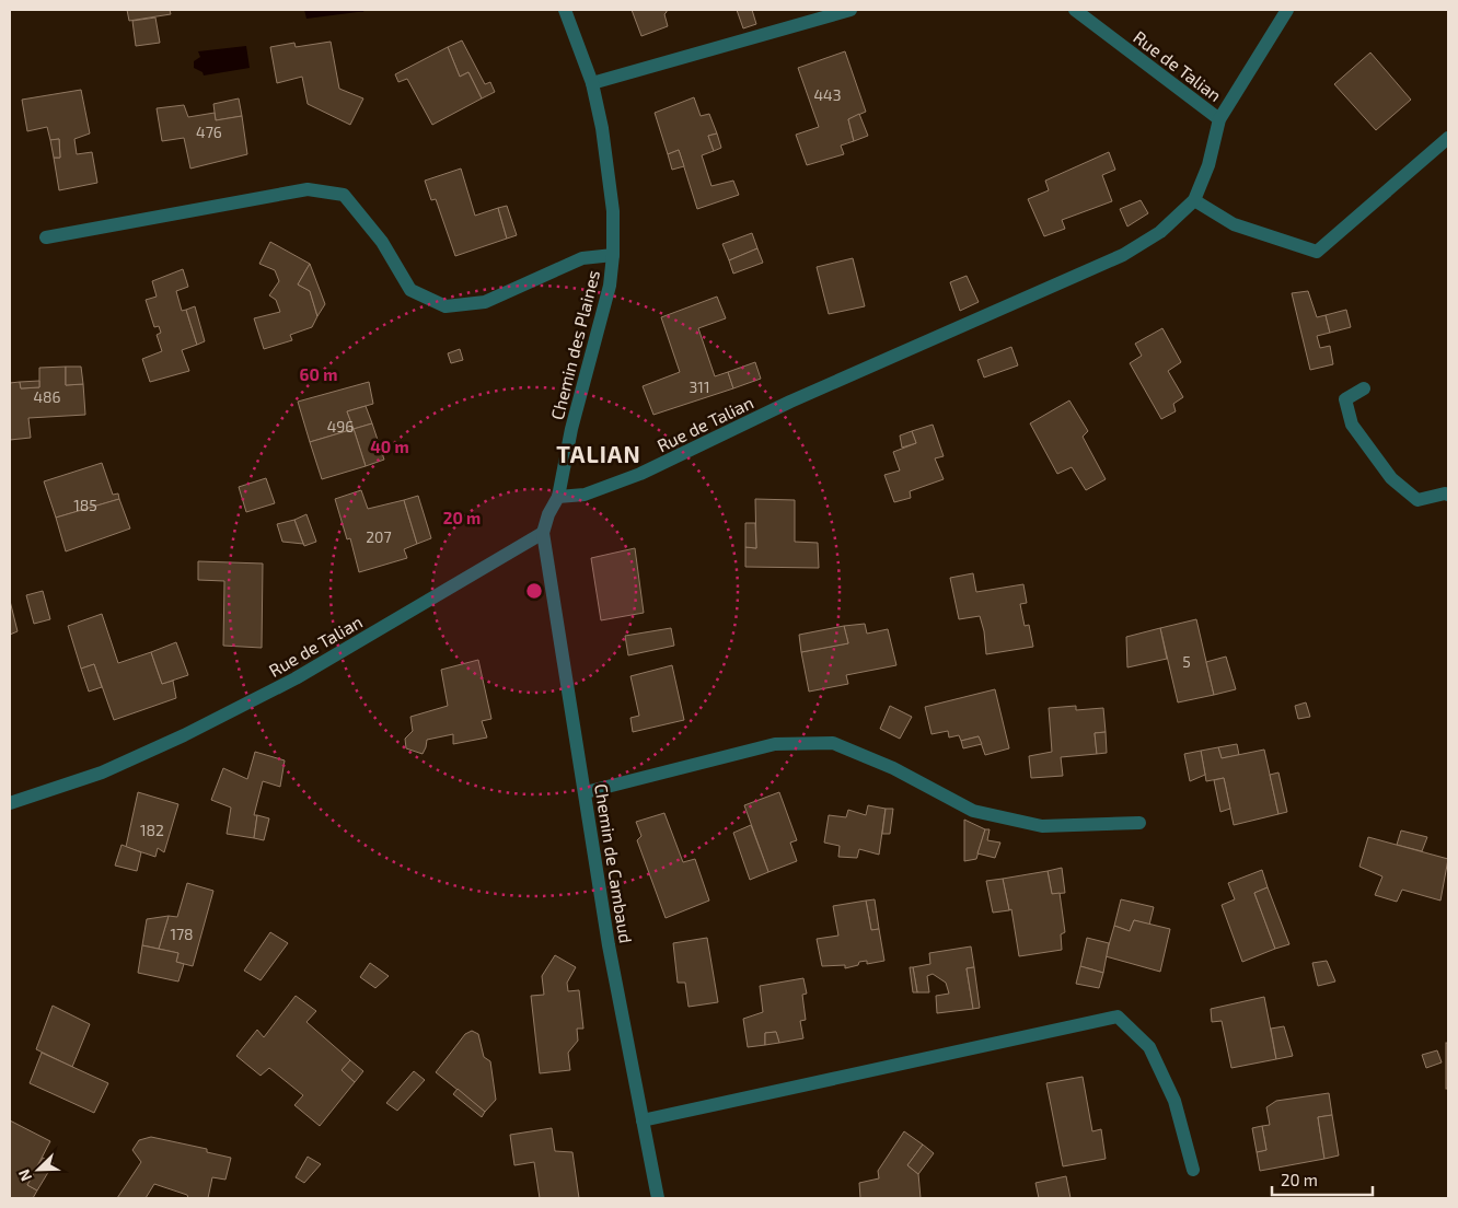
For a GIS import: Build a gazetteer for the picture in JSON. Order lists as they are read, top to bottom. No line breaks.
{"streets":{"street":["Rue de Talian","Chemin des Plaines","Chemin de Cambaud"]},"crossings":[["Rue de Talian","Chemin des Plaines"],["Rue de Talian","Chemin de Cambaud"]],"districts":["TALIAN"],"house_numbers":["443","476","311","486","496","185","207","5","182","178"],"scale_bar":"20 m","north":"bottom left","rings":["60 m","40 m","20 m"]}
